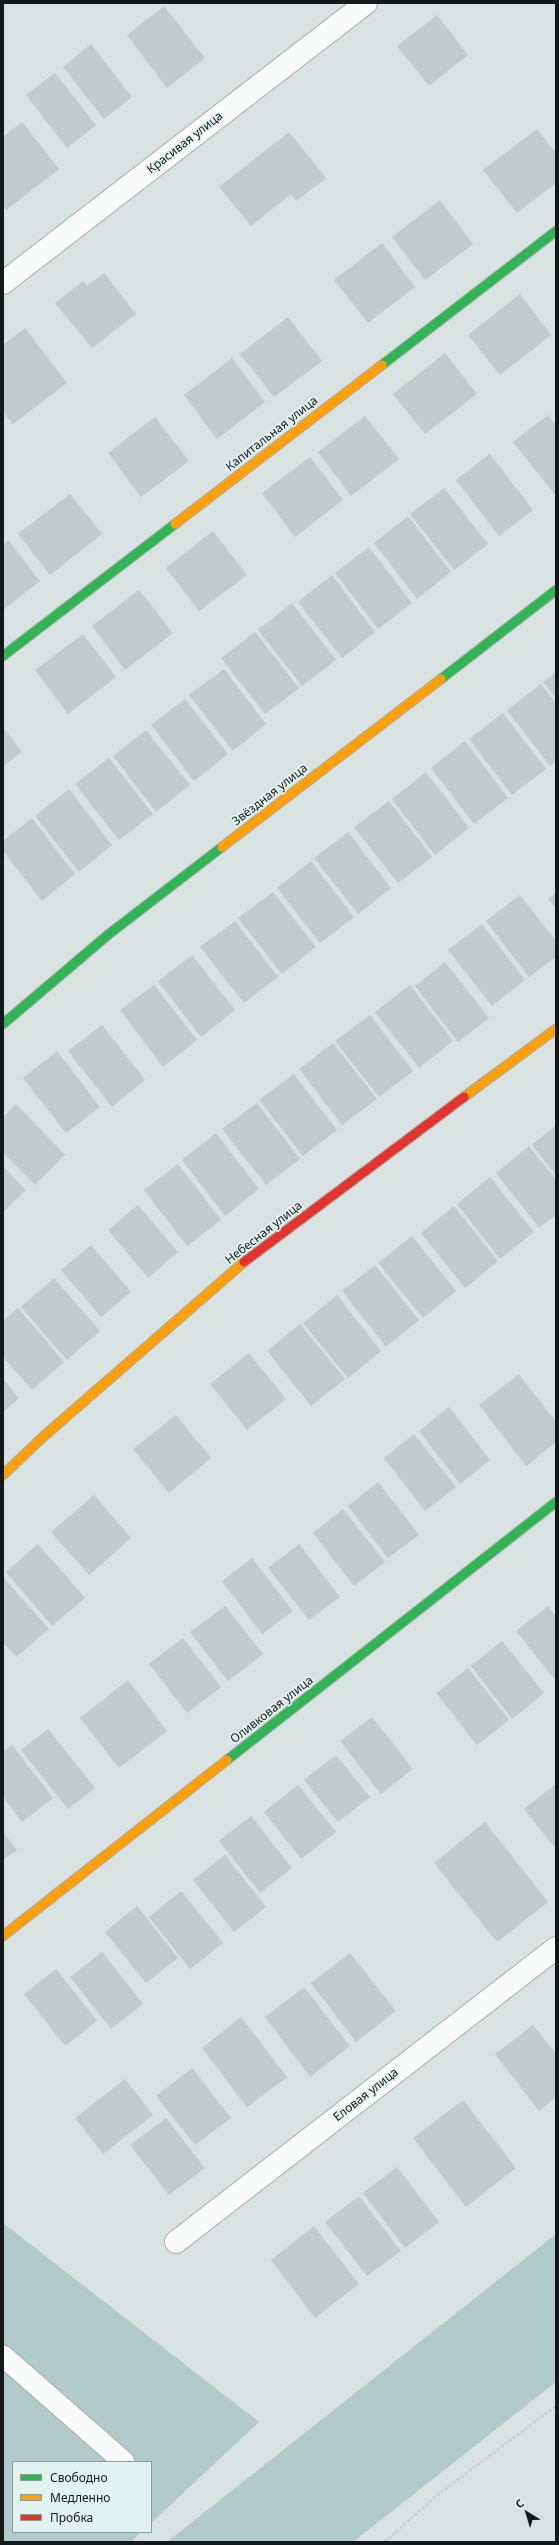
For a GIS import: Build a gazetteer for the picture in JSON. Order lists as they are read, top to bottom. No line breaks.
{"streets":{"street":["Красивая улица","Капитальная улица","Звёздная улица","Небесная улица","Оливковая улица","Еловая улица"]},"legend":["Свободно","Медленно","Пробка"],"north":"top left"}
